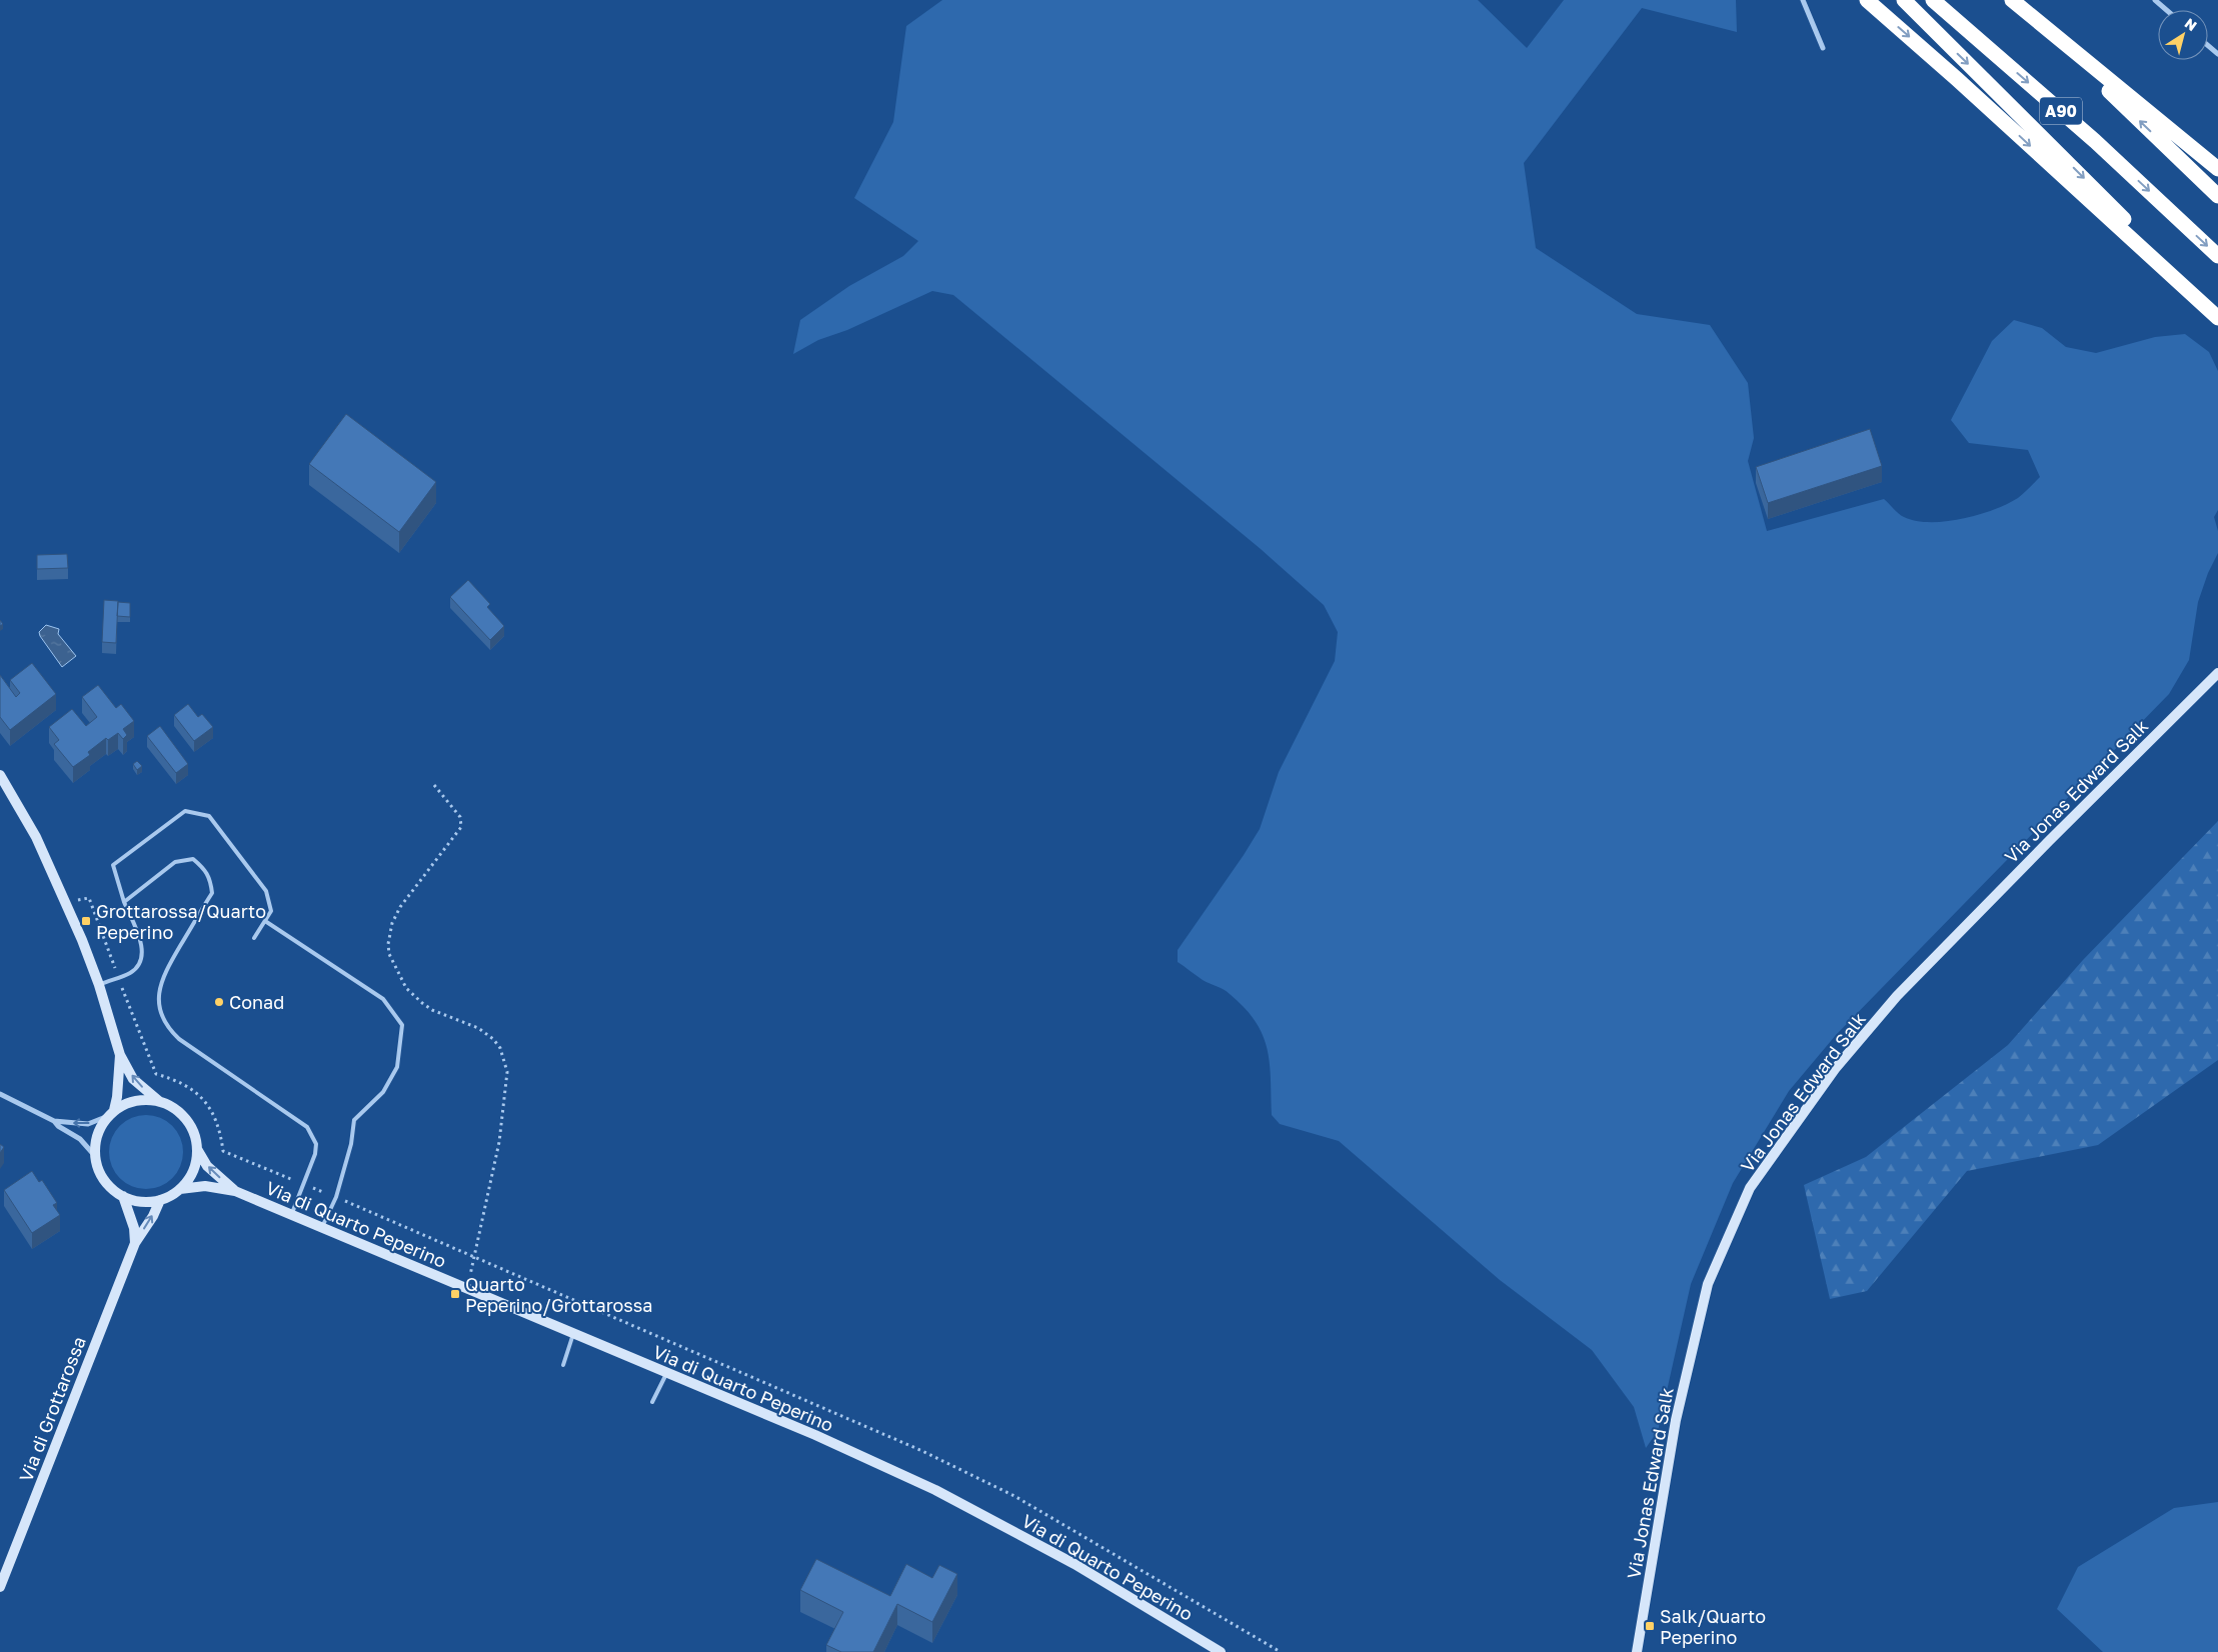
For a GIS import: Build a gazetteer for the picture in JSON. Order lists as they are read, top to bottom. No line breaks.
{"streets":{"highway":["A90"],"street":["Via Jonas Edward Salk","Via di Quarto Peperino","Via di Grottarossa"]},"crossings":[["Via di Quarto Peperino","Via di Grottarossa"]],"places":{"transit":["Grottarossa/Quarto Peperino","Quarto Peperino/Grottarossa","Salk/Quarto Peperino"],"other":["Conad"]},"north":"top right"}
